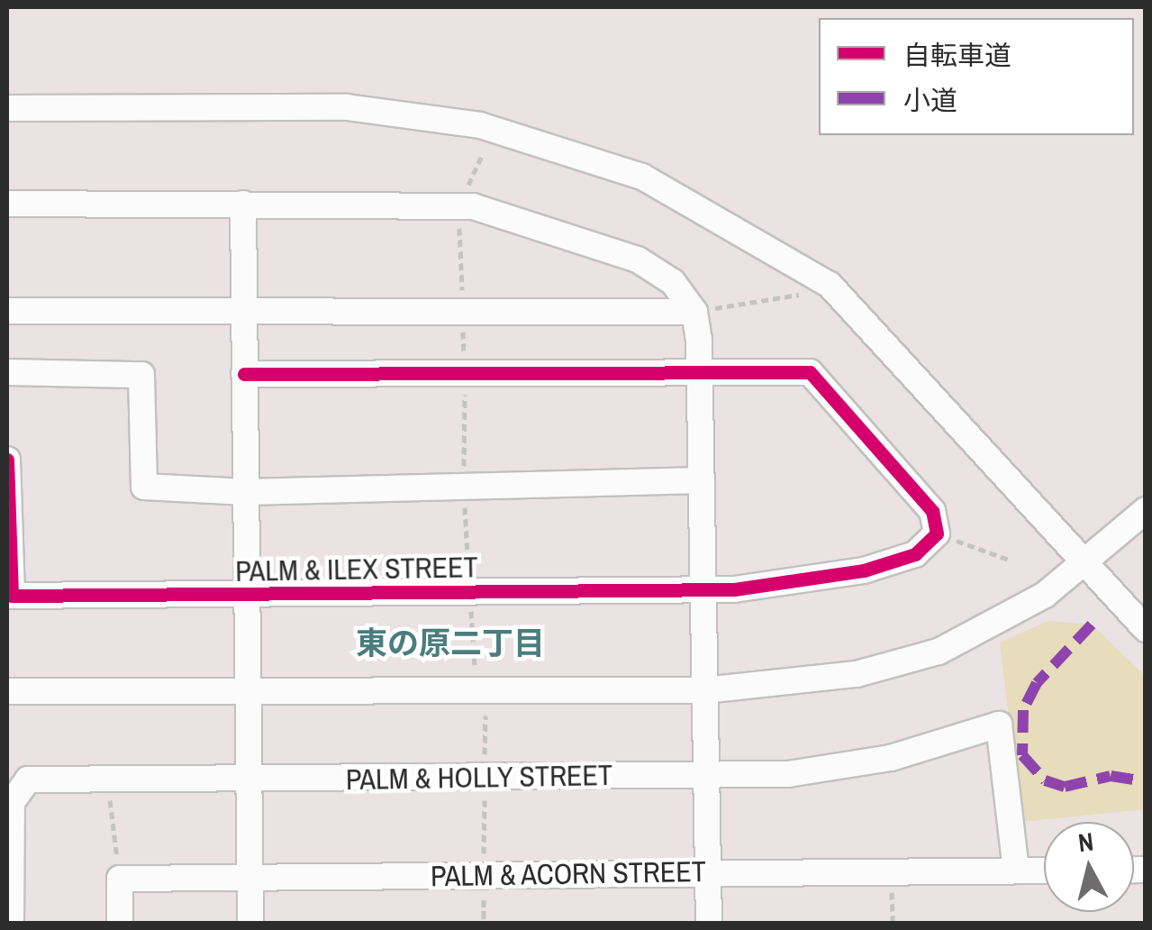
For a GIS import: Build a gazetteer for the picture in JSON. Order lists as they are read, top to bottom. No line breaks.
{"streets":{"street":["PALM & ILEX STREET","PALM & HOLLY STREET","PALM & ACORN STREET"]},"crossings":[["PALM & HOLLY STREET","PALM & ACORN STREET"]],"districts":["東の原二丁目"],"legend":["自転車道","小道"],"north":"top"}
